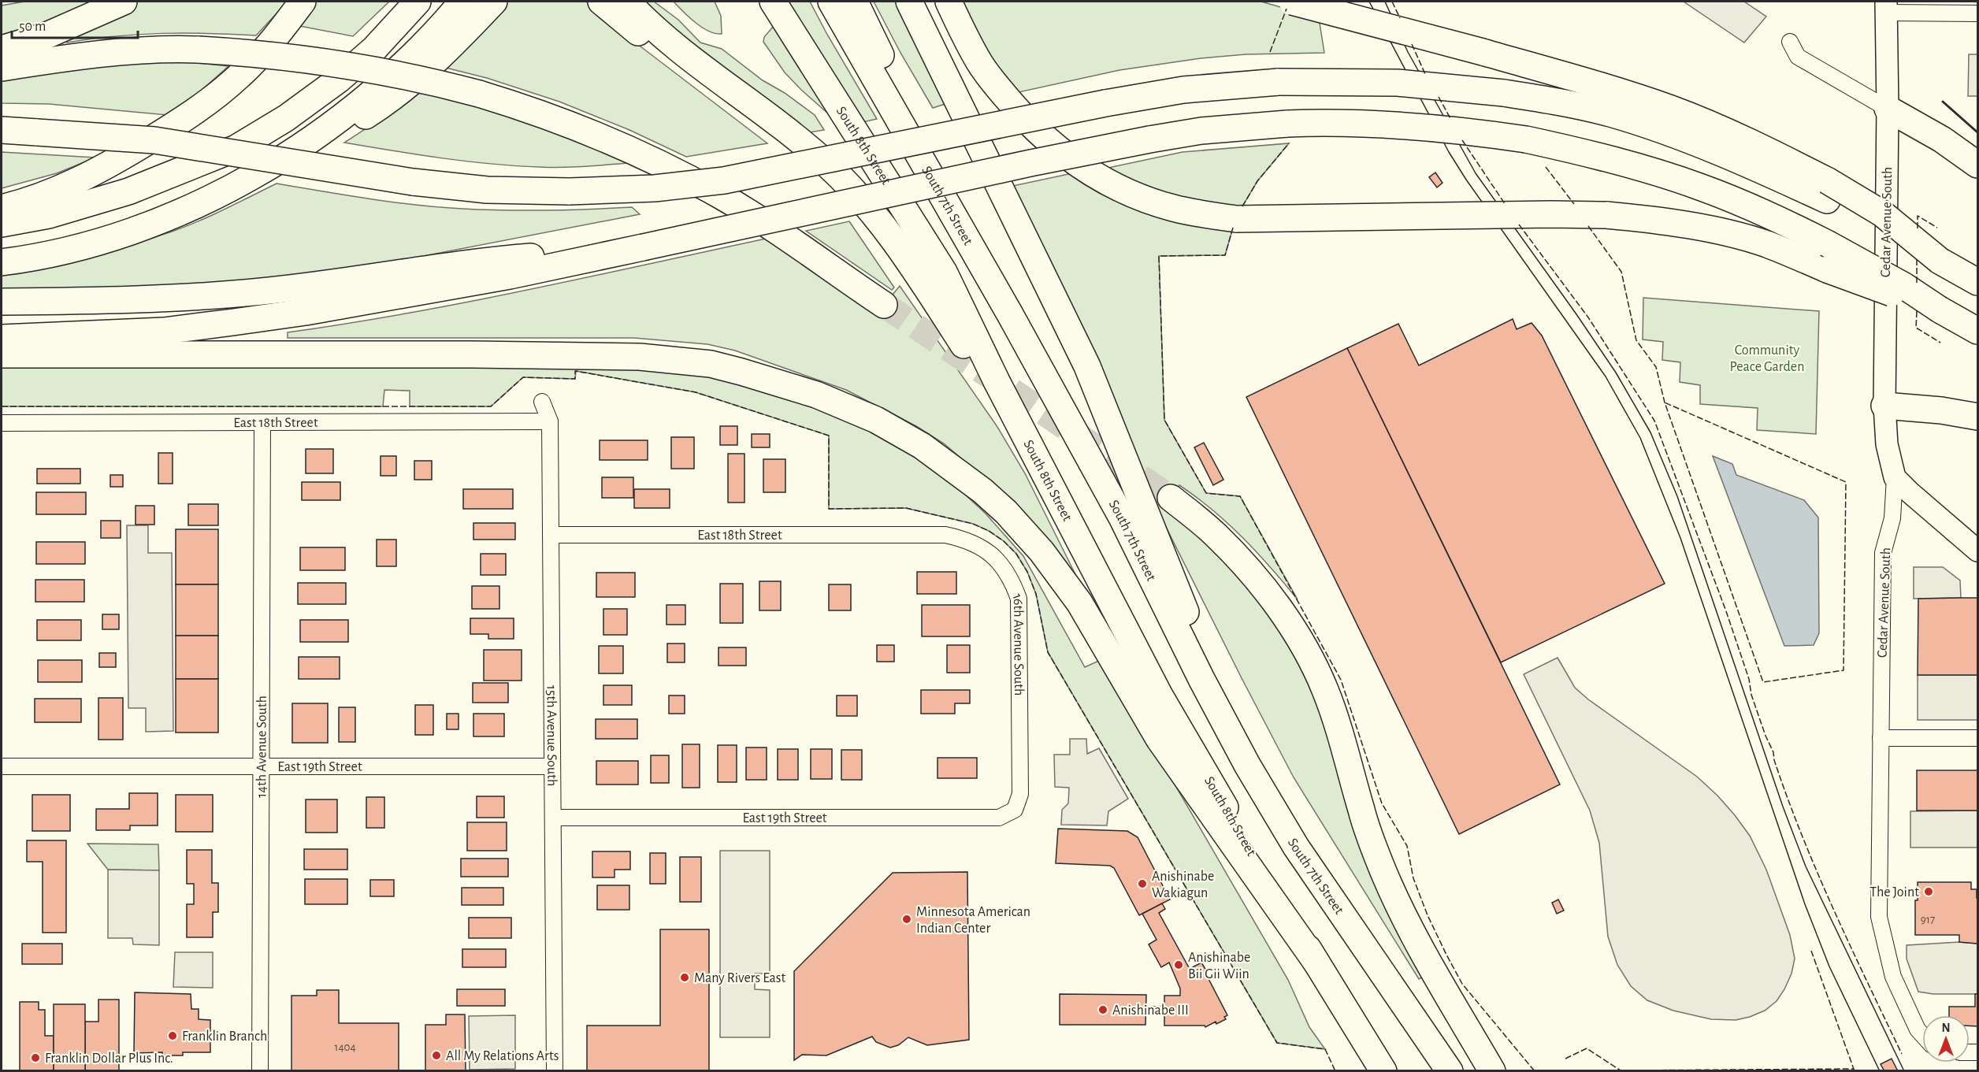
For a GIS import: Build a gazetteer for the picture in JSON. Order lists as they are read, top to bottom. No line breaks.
{"streets":{"highway":["South 8th Street","South 7th Street"],"main road":["Cedar Avenue South"],"street":["East 18th Street","16th Avenue South","15th Avenue South","14th Avenue South","East 19th Street"]},"crossings":[["East 18th Street","16th Avenue South"],["East 18th Street","15th Avenue South"],["East 18th Street","14th Avenue South"],["16th Avenue South","East 19th Street"],["15th Avenue South","East 19th Street"],["14th Avenue South","East 19th Street"]],"parks":["Community Peace Garden"],"places":["Anishinabe Wakiagun","The Joint","Minnesota American Indian Center","Anishinabe Bii Gii Wiin","Many Rivers East","Anishinabe III","Franklin Branch","All My Relations Arts","Franklin Dollar Plus Inc."],"house_numbers":["917","1404"],"scale_bar":"50 m","north":"top"}
